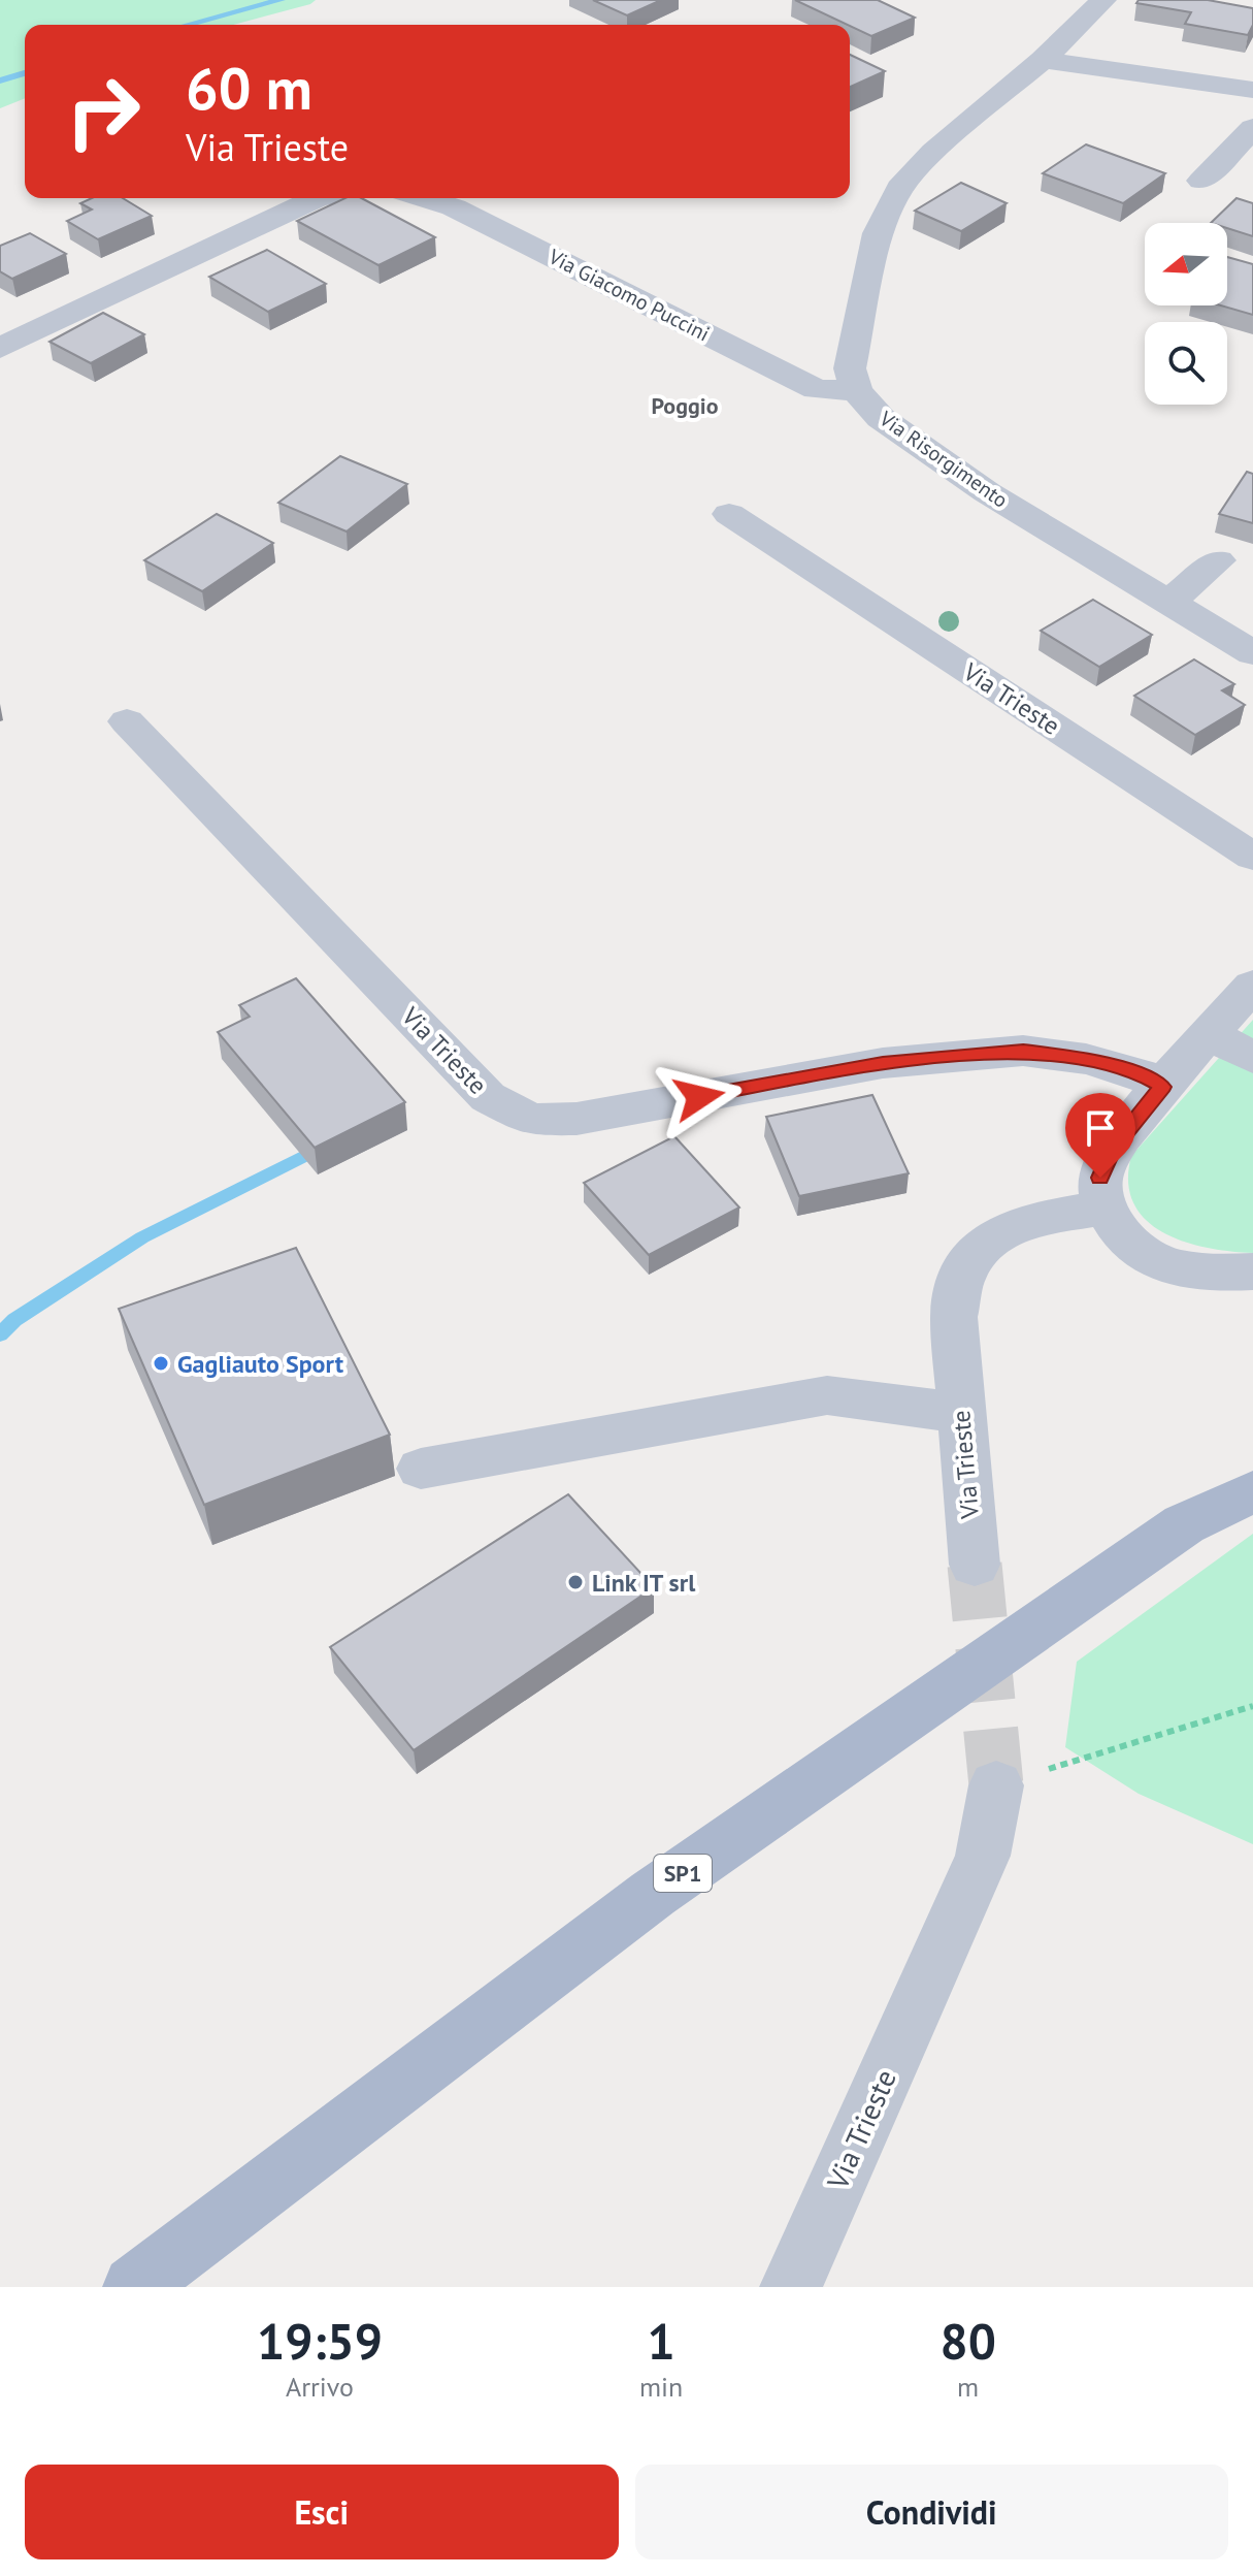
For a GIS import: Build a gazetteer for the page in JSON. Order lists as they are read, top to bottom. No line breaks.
{"streets":{"main road":["SP1"],"street":["Via Giacomo Puccini","Via Risorgimento","Via Trieste"]},"crossings":[["Via Giacomo Puccini","Via Risorgimento"]],"districts":["Poggio"],"places":["Gagliauto Sport","Link IT srl"],"north":"left","page":{"turn":["60 m","Via Trieste"],"eta":["19:59","Arrivo","1","min","80","m"],"buttons":["Esci","Condividi"]}}
